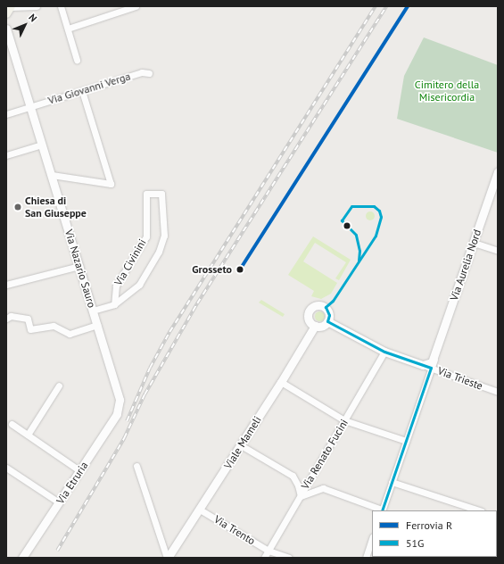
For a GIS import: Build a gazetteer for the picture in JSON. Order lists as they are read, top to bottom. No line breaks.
{"streets":{"street":["Via Giovanni Verga","Via Civinini","Via Aurelia Nord","Via Nazario Sauro","Via Trieste","Viale Mameli","Via Renato Fucini","Via Etruria","Via Trento"]},"crossings":[["Via Giovanni Verga","Via Nazario Sauro"],["Via Civinini","Via Nazario Sauro"],["Via Aurelia Nord","Via Trieste"],["Via Nazario Sauro","Via Etruria"],["Via Trieste","Viale Mameli"],["Via Trieste","Via Renato Fucini"],["Viale Mameli","Via Trento"],["Via Renato Fucini","Via Trento"]],"parks":["Cimitero della Misericordia"],"places":["Chiesa di San Giuseppe","Grosseto"],"lines":["rail line R","transit line 51G"],"legend":["Ferrovia R","51G"],"north":"top right"}
